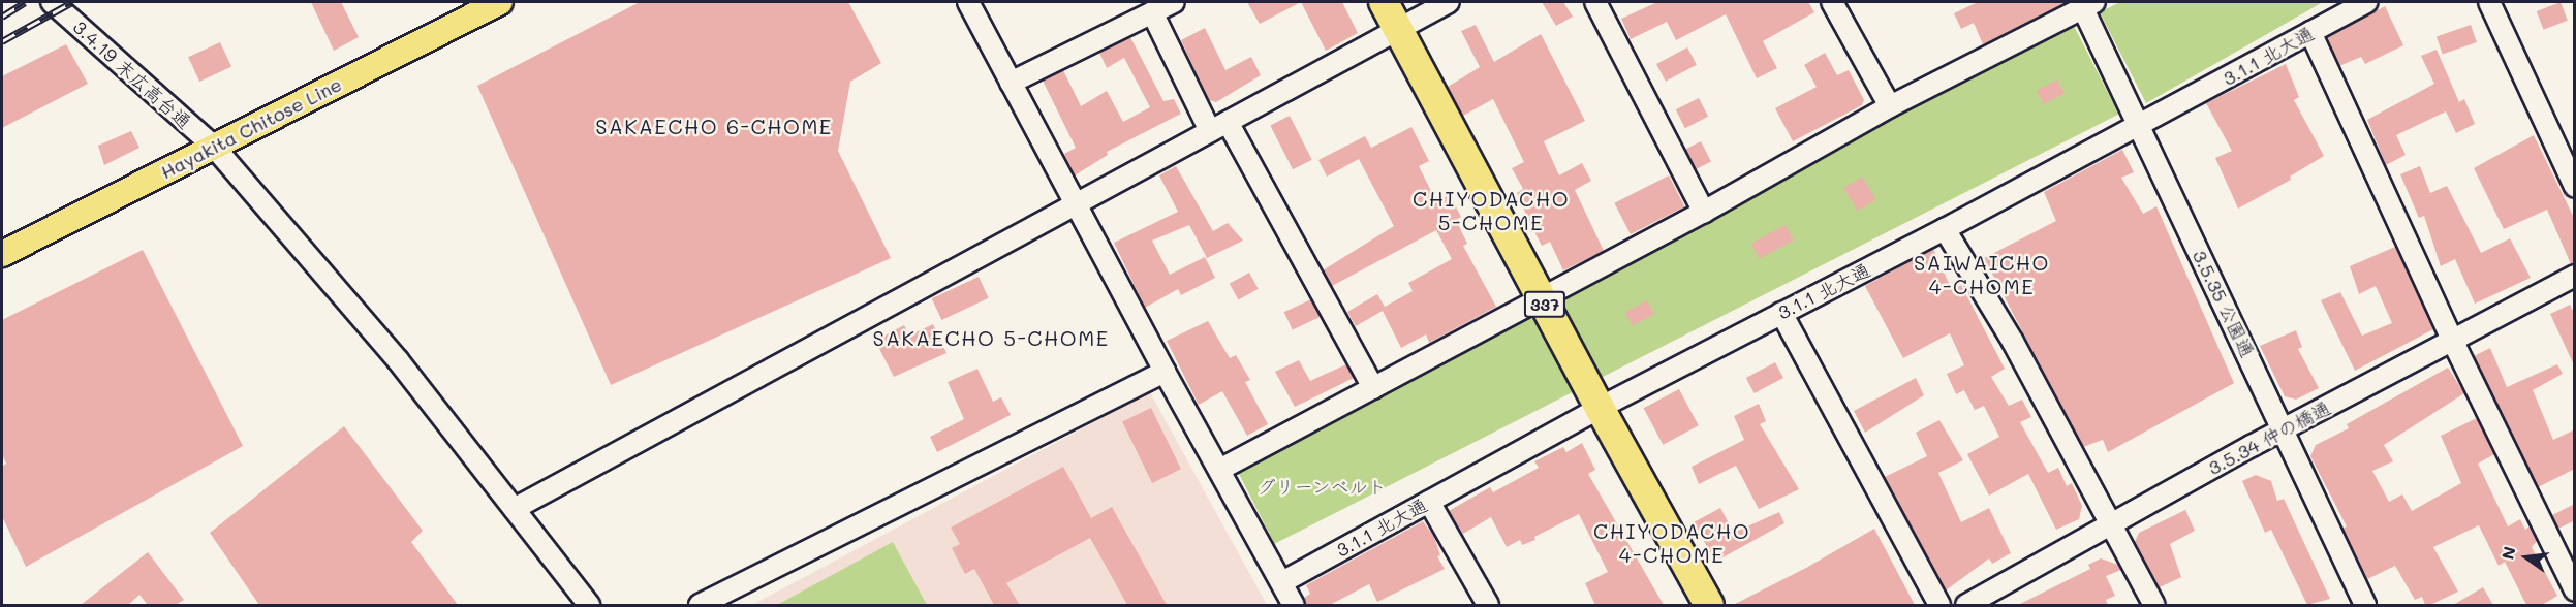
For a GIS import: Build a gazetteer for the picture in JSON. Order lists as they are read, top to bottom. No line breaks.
{"streets":{"highway":["337"],"main road":["Hayakita Chitose Line"],"street":["3.1.1 北大通","3.4.19 末広高台通","3.5.35 公園通","3.5.34 仲の橋通"]},"crossings":[["3.1.1 北大通","3.5.35 公園通"],["3.1.1 北大通","337"],["3.4.19 末広高台通","Hayakita Chitose Line"],["3.5.35 公園通","3.5.34 仲の橋通"]],"districts":["SAKAECHO 6-CHOME","CHIYODACHO 5-CHOME","SAIWAICHO 4-CHOME","SAKAECHO 5-CHOME","CHIYODACHO 4-CHOME"],"parks":["グリーンベルト"],"north":"left"}
